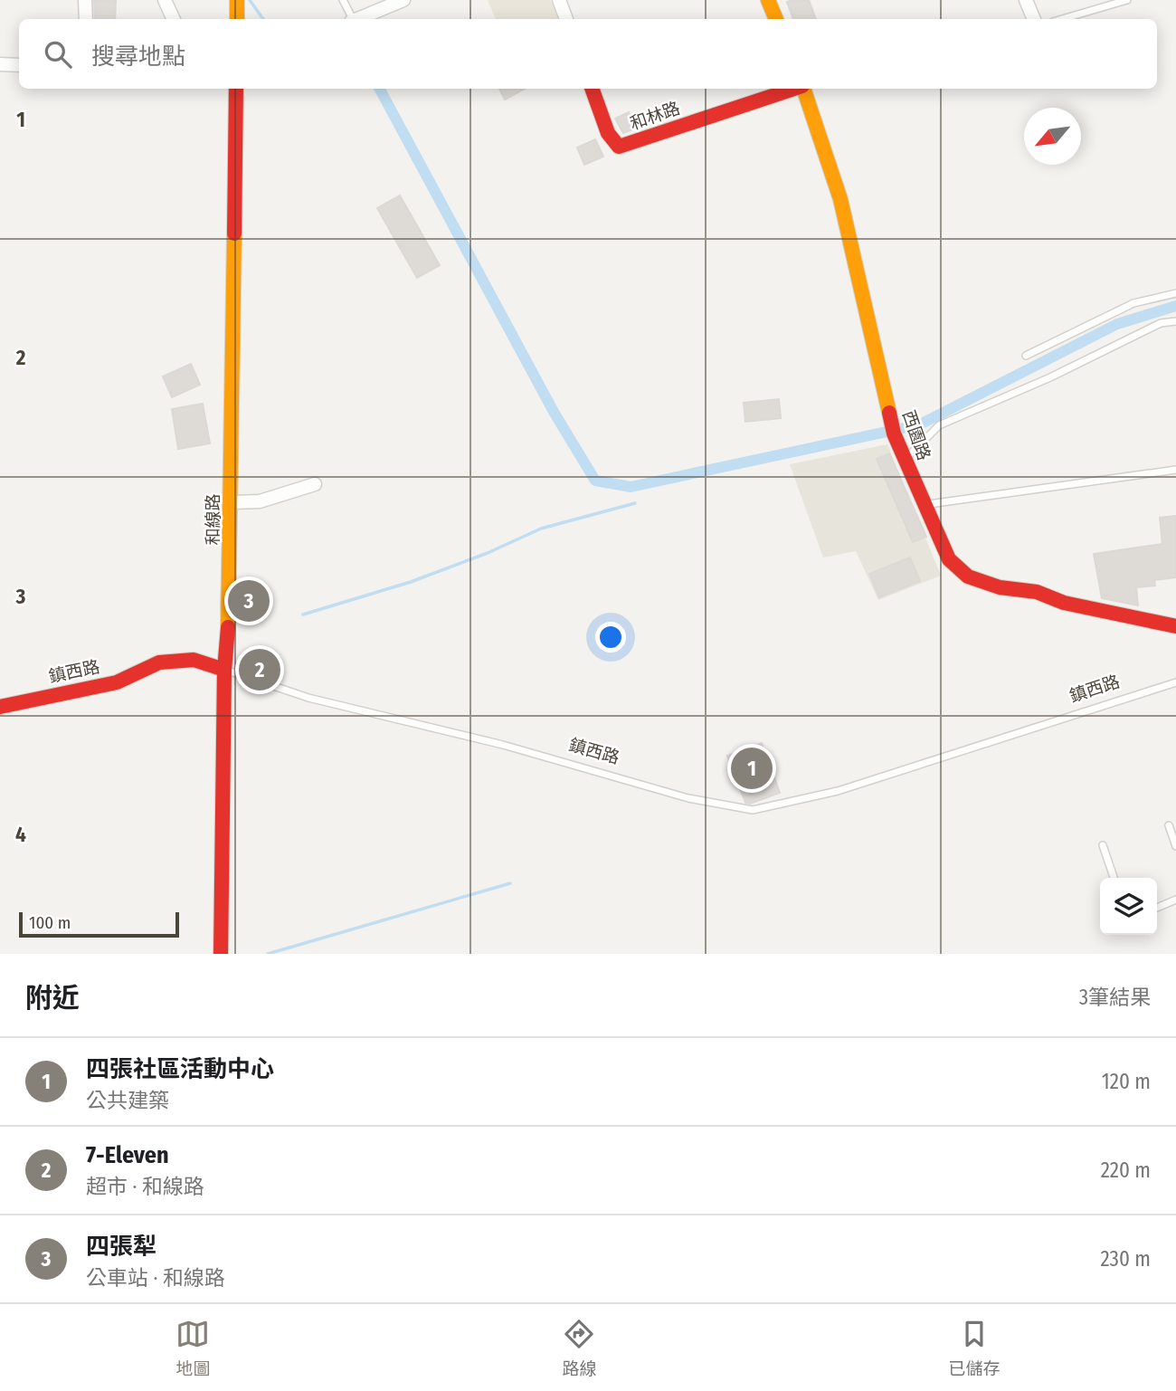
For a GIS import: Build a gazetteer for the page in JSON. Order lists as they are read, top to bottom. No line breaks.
{"streets":{"street":["和林路","西園路","和線路","鎮西路"]},"crossings":[["和線路","鎮西路"]],"scale_bar":"100 m","north":"bottom left","page":{"search":"搜尋地點","pins":["3","2","1"],"scale":"100 m","heading":["附近","3筆結果"],"list":[{"mark":"1","name":"四張社區活動中心","note":"公共建築","value":"120 m"},{"mark":"2","name":"7-Eleven","note":"超市 · 和線路","value":"220 m"},{"mark":"3","name":"四張犁","note":"公車站 · 和線路","value":"230 m"}],"nav":["地圖","路線","已儲存"]},"grid":{"rows":["1","2","3","4"]}}
